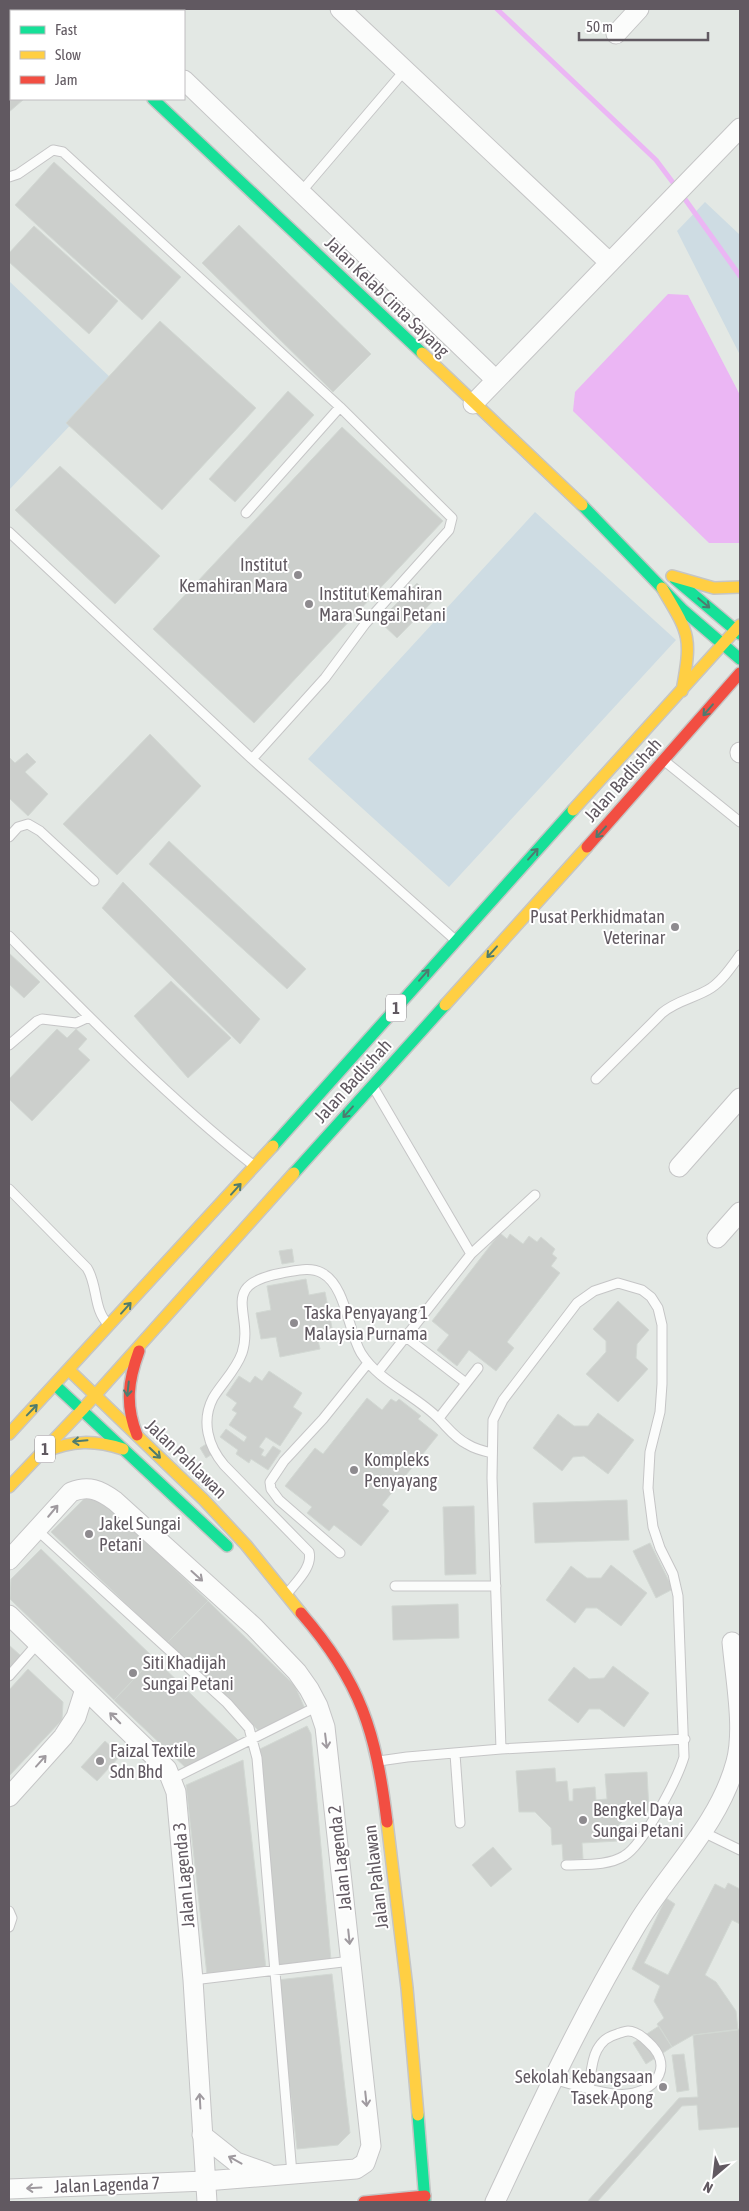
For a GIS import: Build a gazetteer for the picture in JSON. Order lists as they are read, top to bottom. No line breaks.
{"streets":{"main road":["Jalan Kelab Cinta Sayang","Jalan Badlishah","1","Jalan Pahlawan"],"street":["Jalan Lagenda 2","Jalan Lagenda 3","Jalan Lagenda 7"]},"crossings":[["Jalan Kelab Cinta Sayang","Jalan Badlishah"],["Jalan Badlishah","Jalan Pahlawan"],["Jalan Lagenda 2","Jalan Lagenda 3"],["Jalan Lagenda 2","Jalan Lagenda 7"],["Jalan Lagenda 3","Jalan Lagenda 7"]],"one_way":["Jalan Lagenda 3","Jalan Lagenda 7"],"places":["Institut Kemahiran Mara","Institut Kemahiran Mara Sungai Petani","Pusat Perkhidmatan Veterinar","Taska Penyayang 1 Malaysia Purnama","Kompleks Penyayang","Jakel Sungai Petani","Siti Khadijah Sungai Petani","Faizal Textile Sdn Bhd","Bengkel Daya Sungai Petani","Sekolah Kebangsaan Tasek Apong"],"legend":["Fast","Slow","Jam"],"scale_bar":"50 m","north":"bottom left"}
